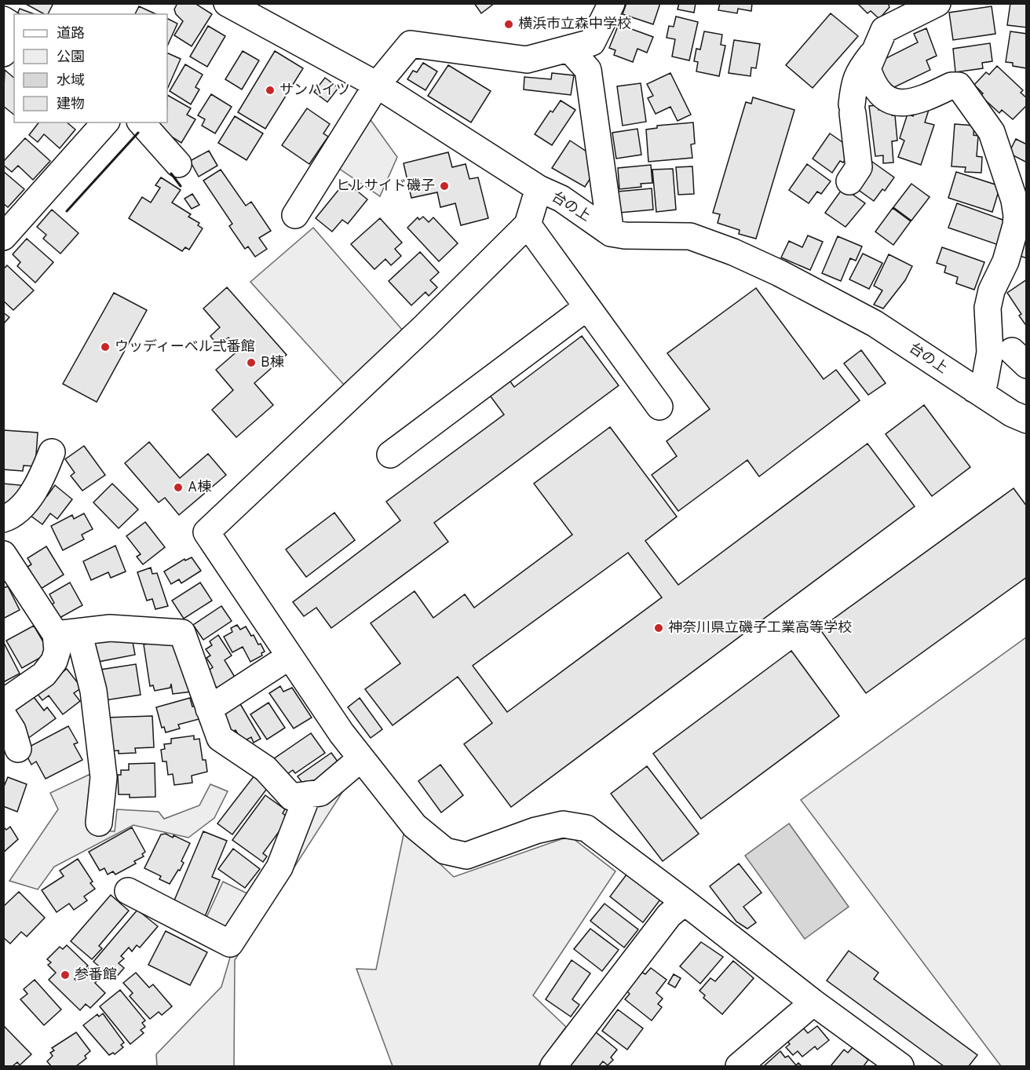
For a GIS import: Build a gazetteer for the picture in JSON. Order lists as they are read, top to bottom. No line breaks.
{"streets":{"street":["台の上"]},"places":["横浜市立森中学校","サンハイツ","ヒルサイド磯子","ウッディーベル弍番館","B棟","A棟","神奈川県立磯子工業高等学校","参番館"],"legend":["道路","公園","水域","建物"]}
